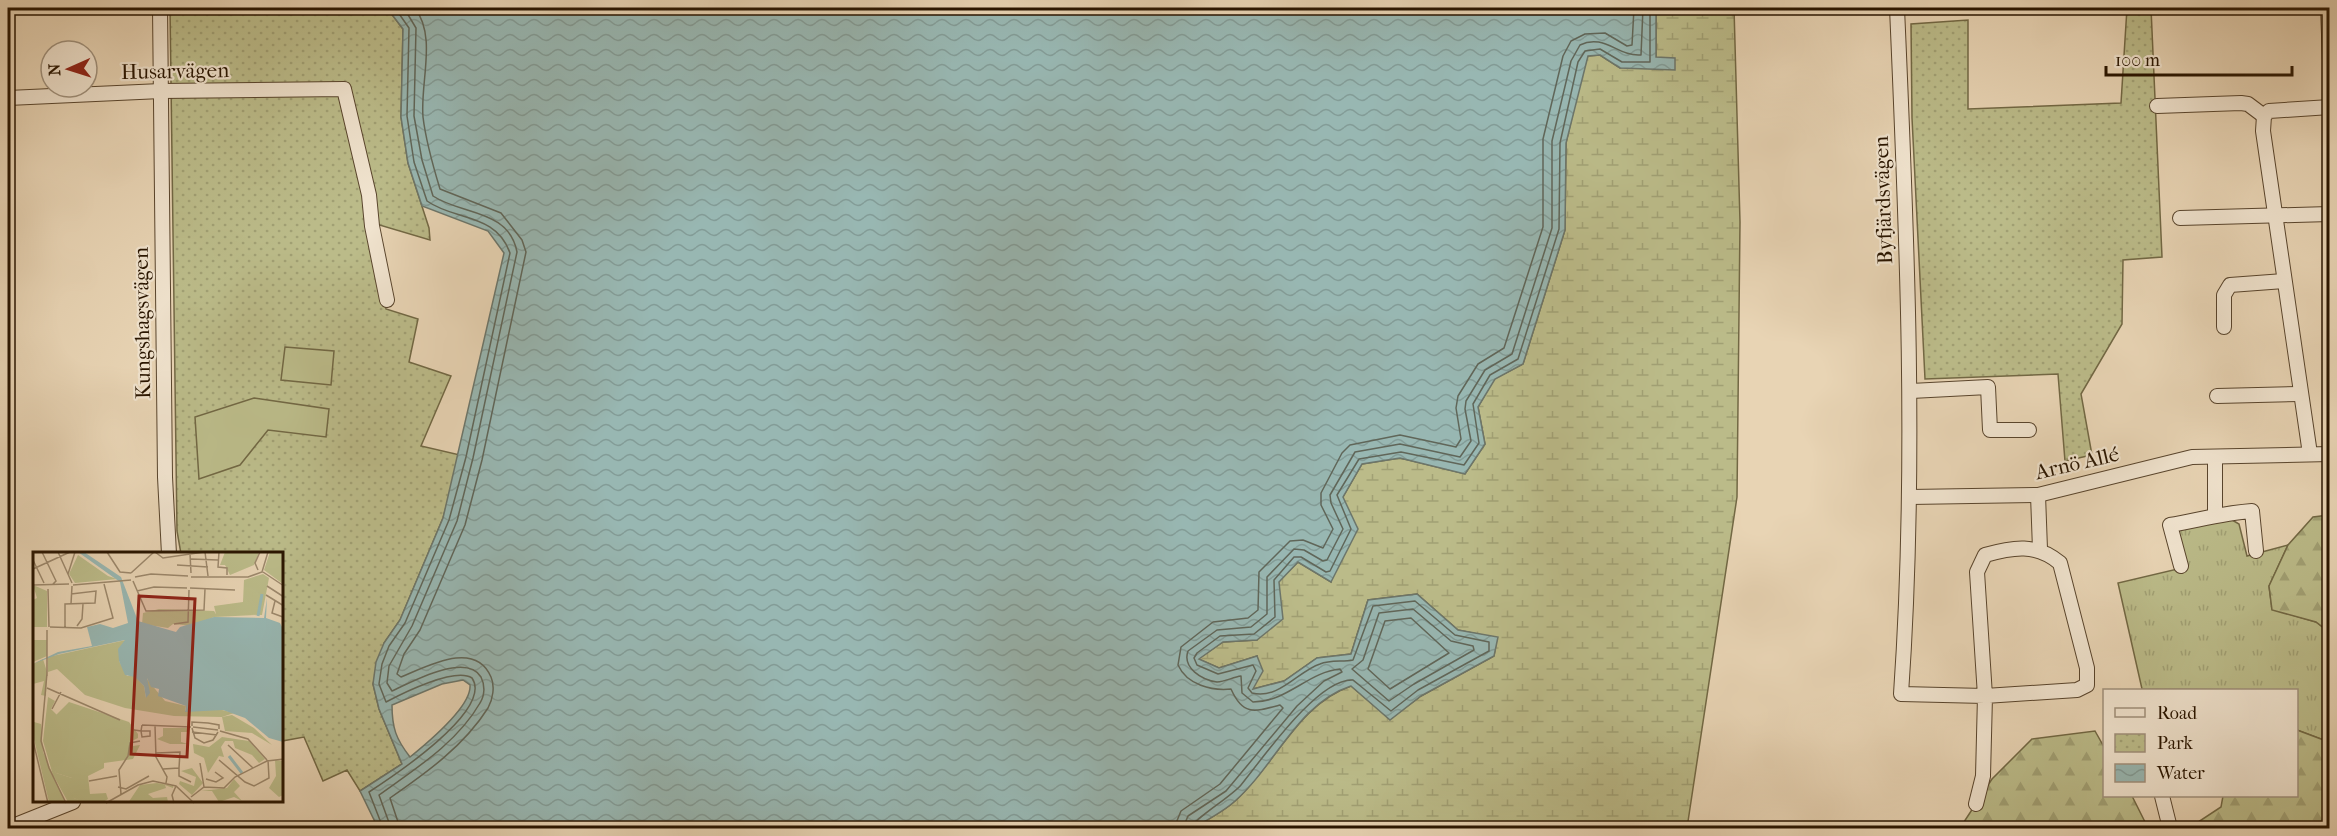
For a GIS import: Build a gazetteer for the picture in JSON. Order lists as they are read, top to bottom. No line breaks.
{"streets":{"street":["Husarvägen","Byfjärdsvägen","Kungshagsvägen","Arnö Allé"]},"crossings":[["Husarvägen","Kungshagsvägen"],["Byfjärdsvägen","Arnö Allé"]],"legend":["Road","Park","Water"],"scale_bar":"100 m","north":"left"}
